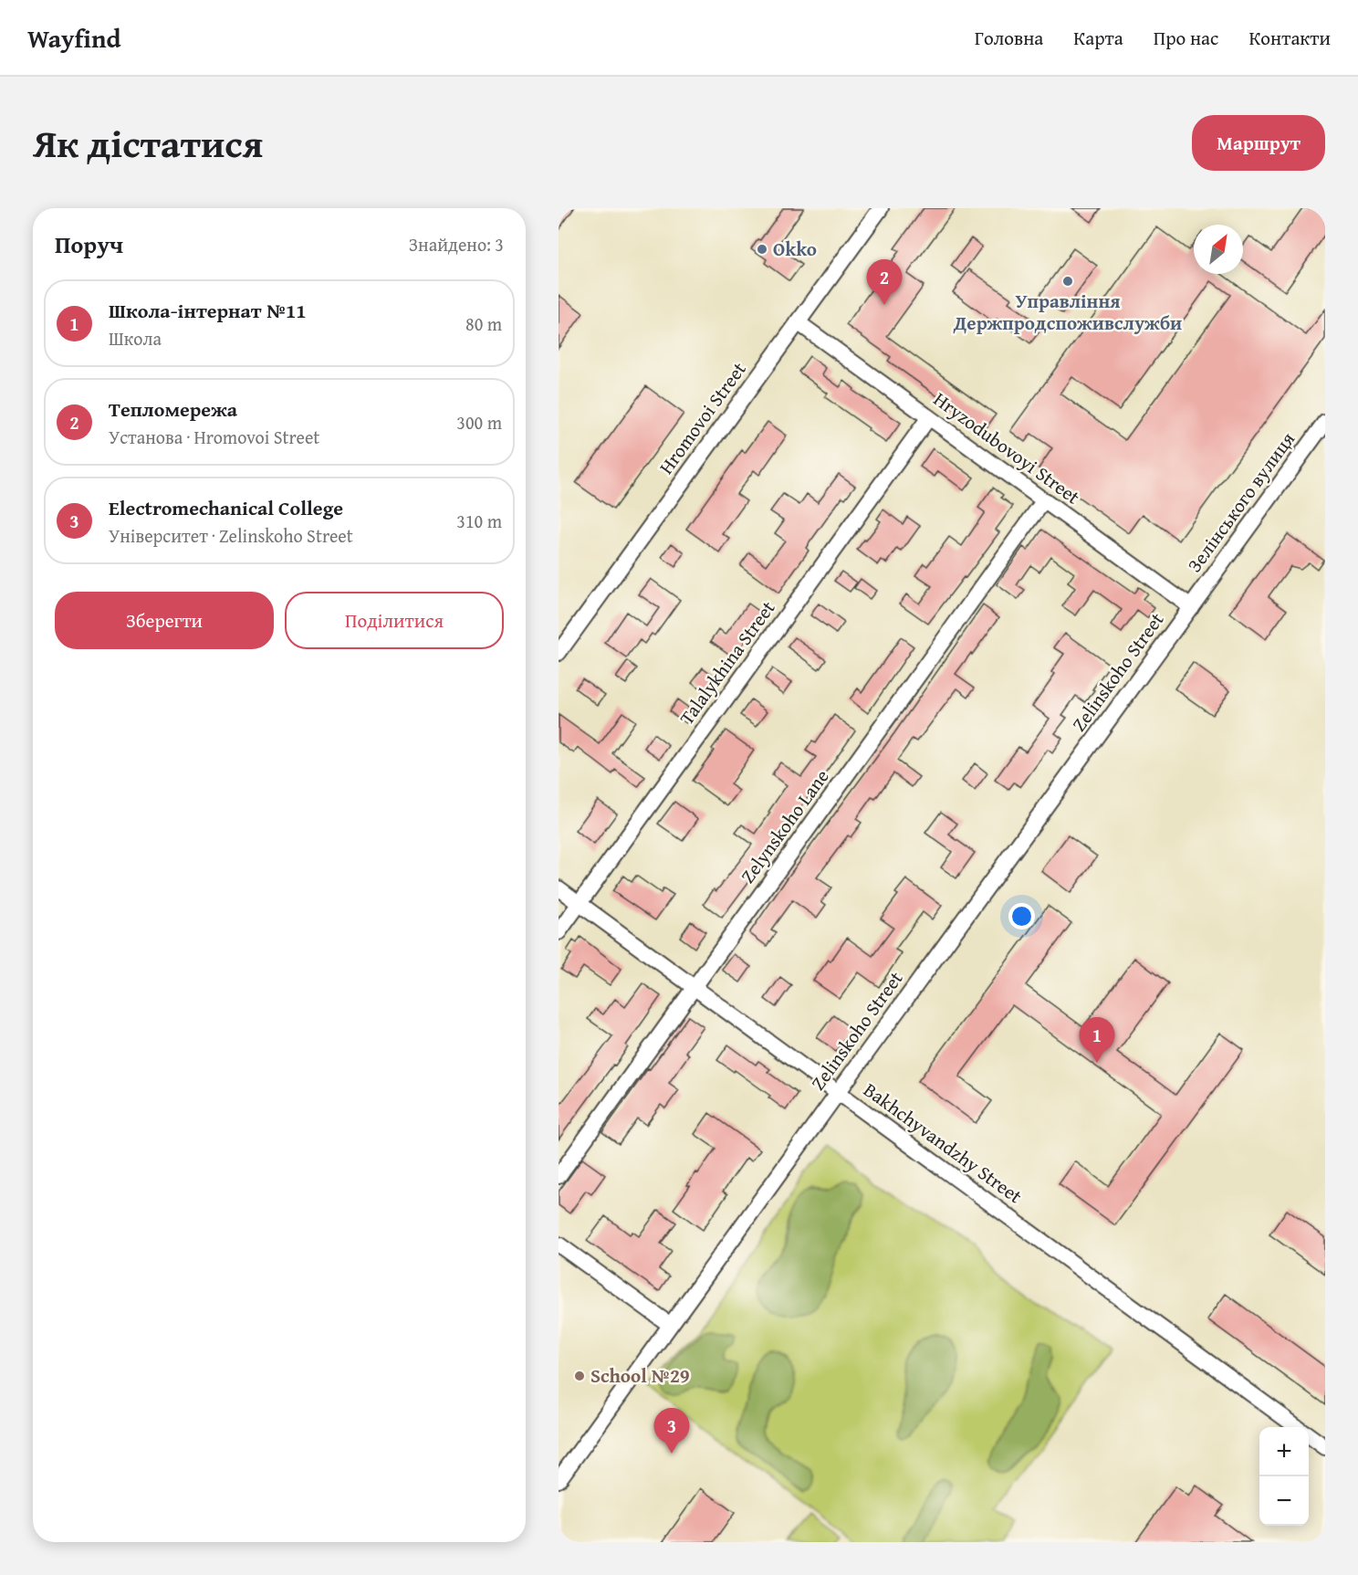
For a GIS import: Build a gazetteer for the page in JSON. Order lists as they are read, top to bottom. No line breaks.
{"streets":{"street":["Hromovoi Street","Hryzodubovoyi Street","Зелінського вулиця","Talalykhina Street","Zelinskoho Street","Zelynskoho Lane","Bakhchyvandzhy Street"]},"crossings":[["Hromovoi Street","Hryzodubovoyi Street"],["Hryzodubovoyi Street","Зелінського вулиця"],["Hryzodubovoyi Street","Talalykhina Street"],["Hryzodubovoyi Street","Zelinskoho Street"],["Hryzodubovoyi Street","Zelynskoho Lane"],["Зелінського вулиця","Zelinskoho Street"],["Talalykhina Street","Bakhchyvandzhy Street"],["Zelinskoho Street","Bakhchyvandzhy Street"],["Zelynskoho Lane","Bakhchyvandzhy Street"]],"places":["Okko","Управління Держпродспоживслужби","School №29"],"north":"top right","page":{"header":"Wayfind","nav":["Головна","Карта","Про нас","Контакти"],"title":"Як дістатися","buttons":["Маршрут",["Зберегти","Поділитися"]],"heading":["Поруч","Знайдено: 3"],"pins":["2","1","3"],"list":[{"mark":"1","name":"Школа-інтернат №11","note":"Школа","value":"80 m"},{"mark":"2","name":"Тепломережа","note":"Установа · Hromovoi Street","value":"300 m"},{"mark":"3","name":"Electromechanical College","note":"Університет · Zelinskoho Street","value":"310 m"}],"map_buttons":["+","−"]}}
